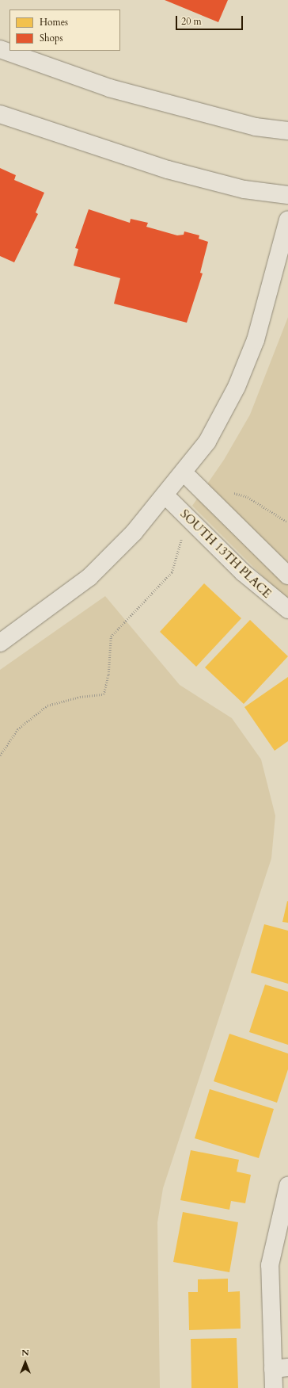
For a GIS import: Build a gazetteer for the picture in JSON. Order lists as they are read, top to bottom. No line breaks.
{"streets":{"street":["SOUTH 13TH PLACE"]},"legend":["Homes","Shops"],"scale_bar":"20 m","north":"top"}
